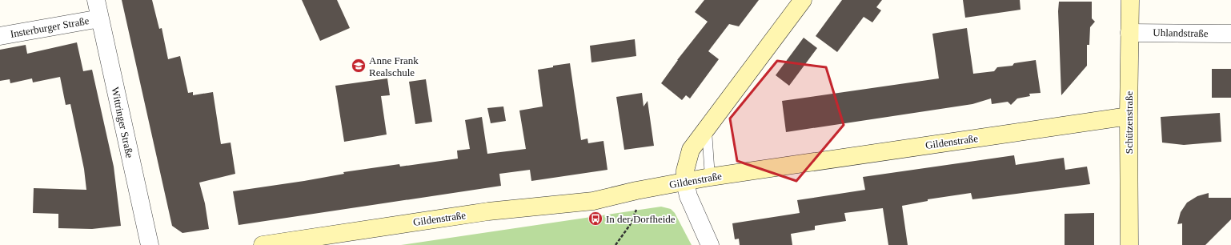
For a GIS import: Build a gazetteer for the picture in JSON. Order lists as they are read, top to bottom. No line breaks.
{"streets":{"street":["Insterburger Straße","Uhlandstraße","Wittringer Straße","Schützenstraße","Gildenstraße"]},"crossings":[["Insterburger Straße","Wittringer Straße"],["Uhlandstraße","Schützenstraße"],["Schützenstraße","Gildenstraße"]],"places":{"school or university":["Anne Frank Realschule"],"bus stop":["In der Dorfheide"]}}
